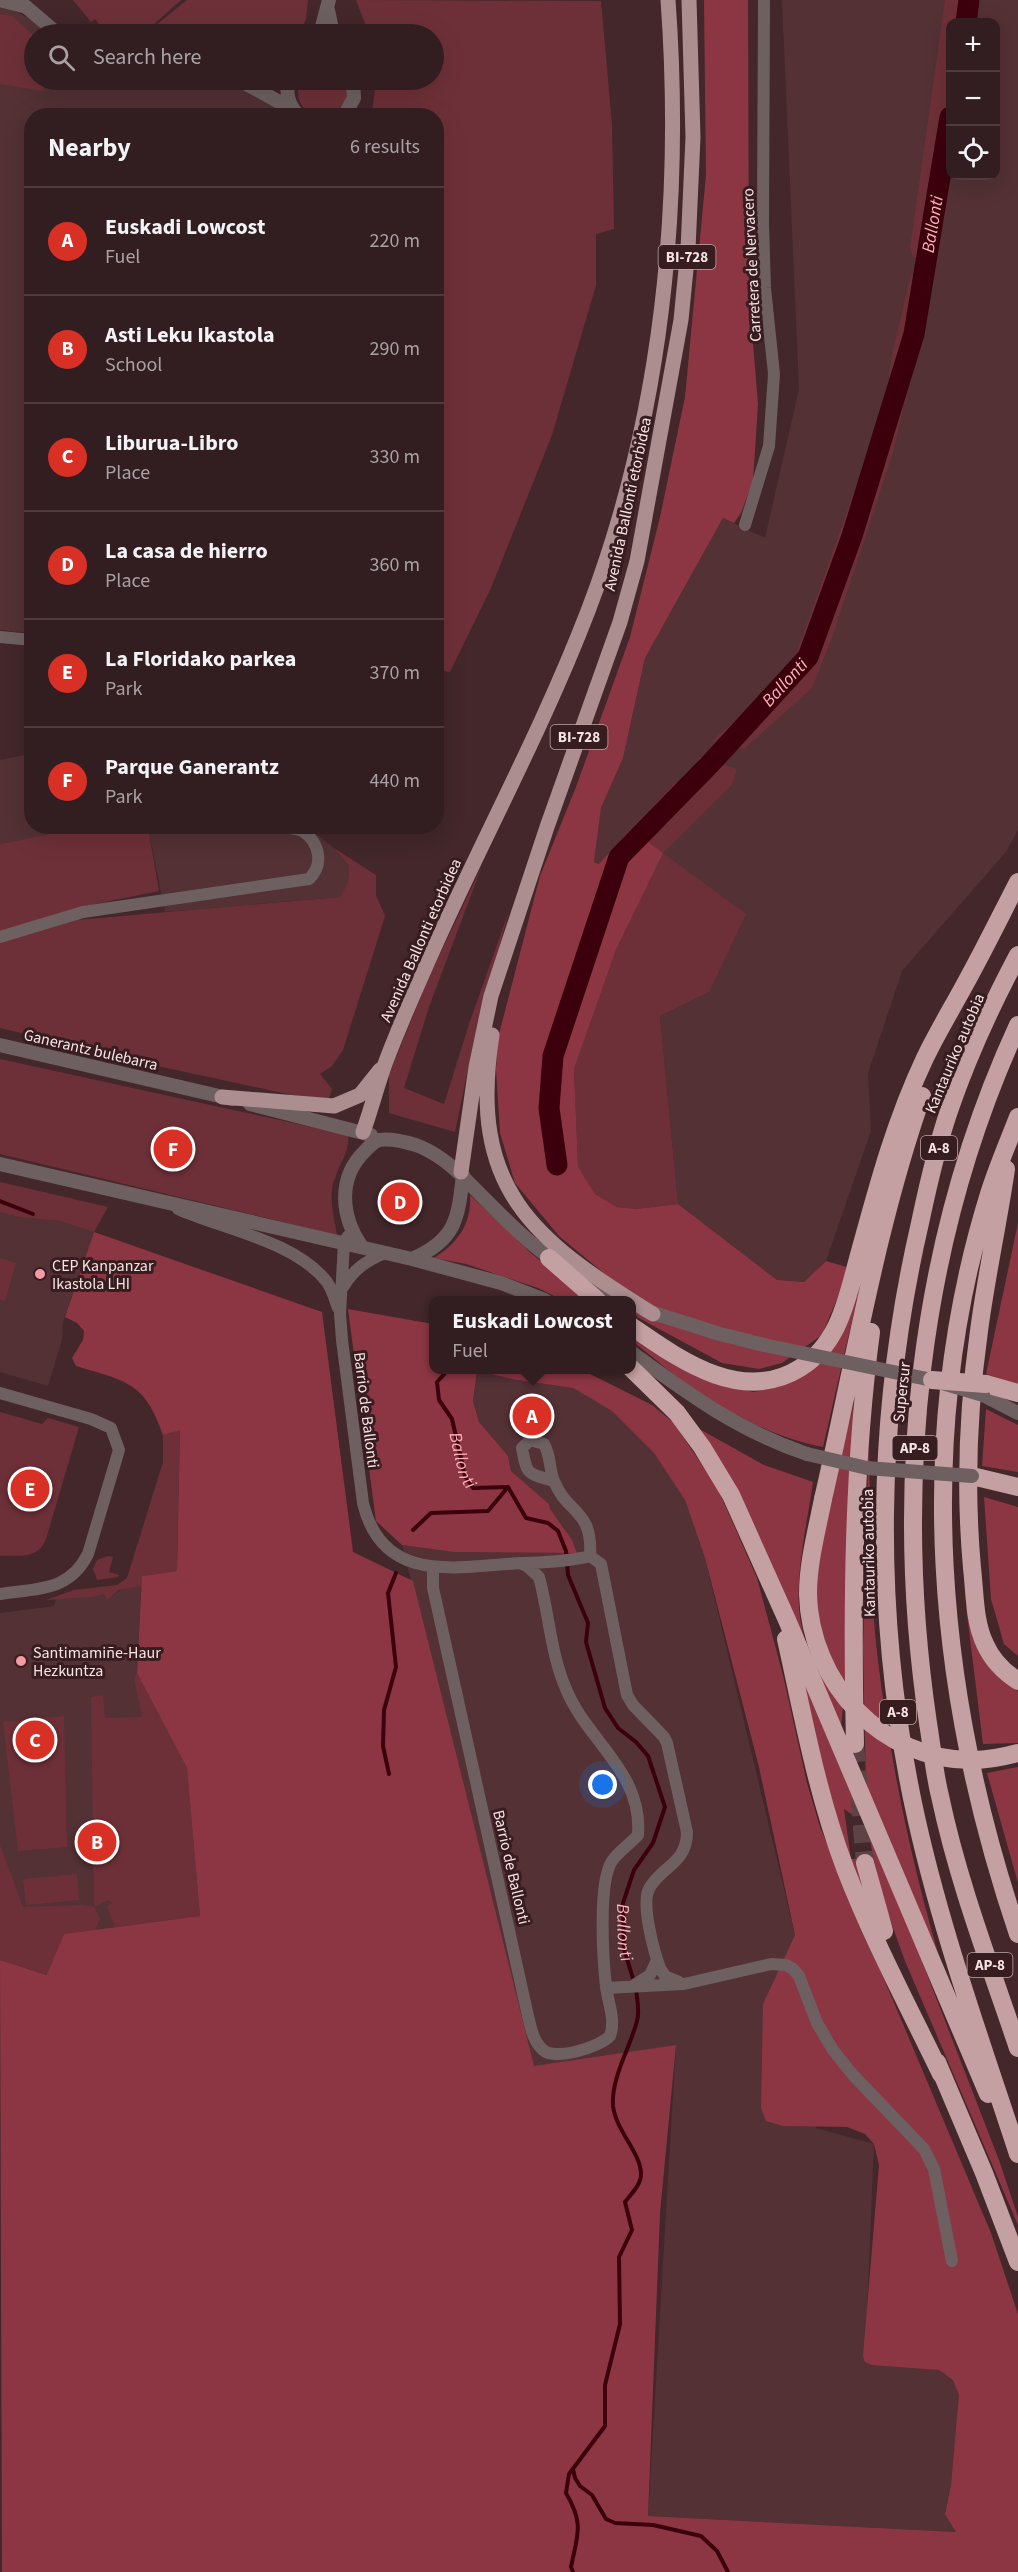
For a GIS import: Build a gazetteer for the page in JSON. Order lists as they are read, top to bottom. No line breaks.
{"streets":{"highway":["Kantauriko autobia","A-8","Supersur","AP-8"],"main road":["BI-728","Avenida Ballonti etorbidea"],"street":["Carretera de Nervacero","Ganerantz bulebarra","Barrio de Ballonti"]},"crossings":[["Avenida Ballonti etorbidea","Ganerantz bulebarra"],["Avenida Ballonti etorbidea","Barrio de Ballonti"],["Ganerantz bulebarra","Barrio de Ballonti"]],"water":["Ballonti"],"places":["CEP Kanpanzar Ikastola LHI","Santimamiñe-Haur Hezkuntza"],"page":{"map_buttons":["+","−"],"search":"Search here","heading":["Nearby","6 results"],"list":[{"mark":"A","name":"Euskadi Lowcost","note":"Fuel","value":"220 m"},{"mark":"B","name":"Asti Leku Ikastola","note":"School","value":"290 m"},{"mark":"C","name":"Liburua-Libro","note":"Place","value":"330 m"},{"mark":"D","name":"La casa de hierro","note":"Place","value":"360 m"},{"mark":"E","name":"La Floridako parkea","note":"Park","value":"370 m"},{"mark":"F","name":"Parque Ganerantz","note":"Park","value":"440 m"}],"pins":["F","D","A","E","C","B"],"popup":["Euskadi Lowcost","Fuel"]}}
